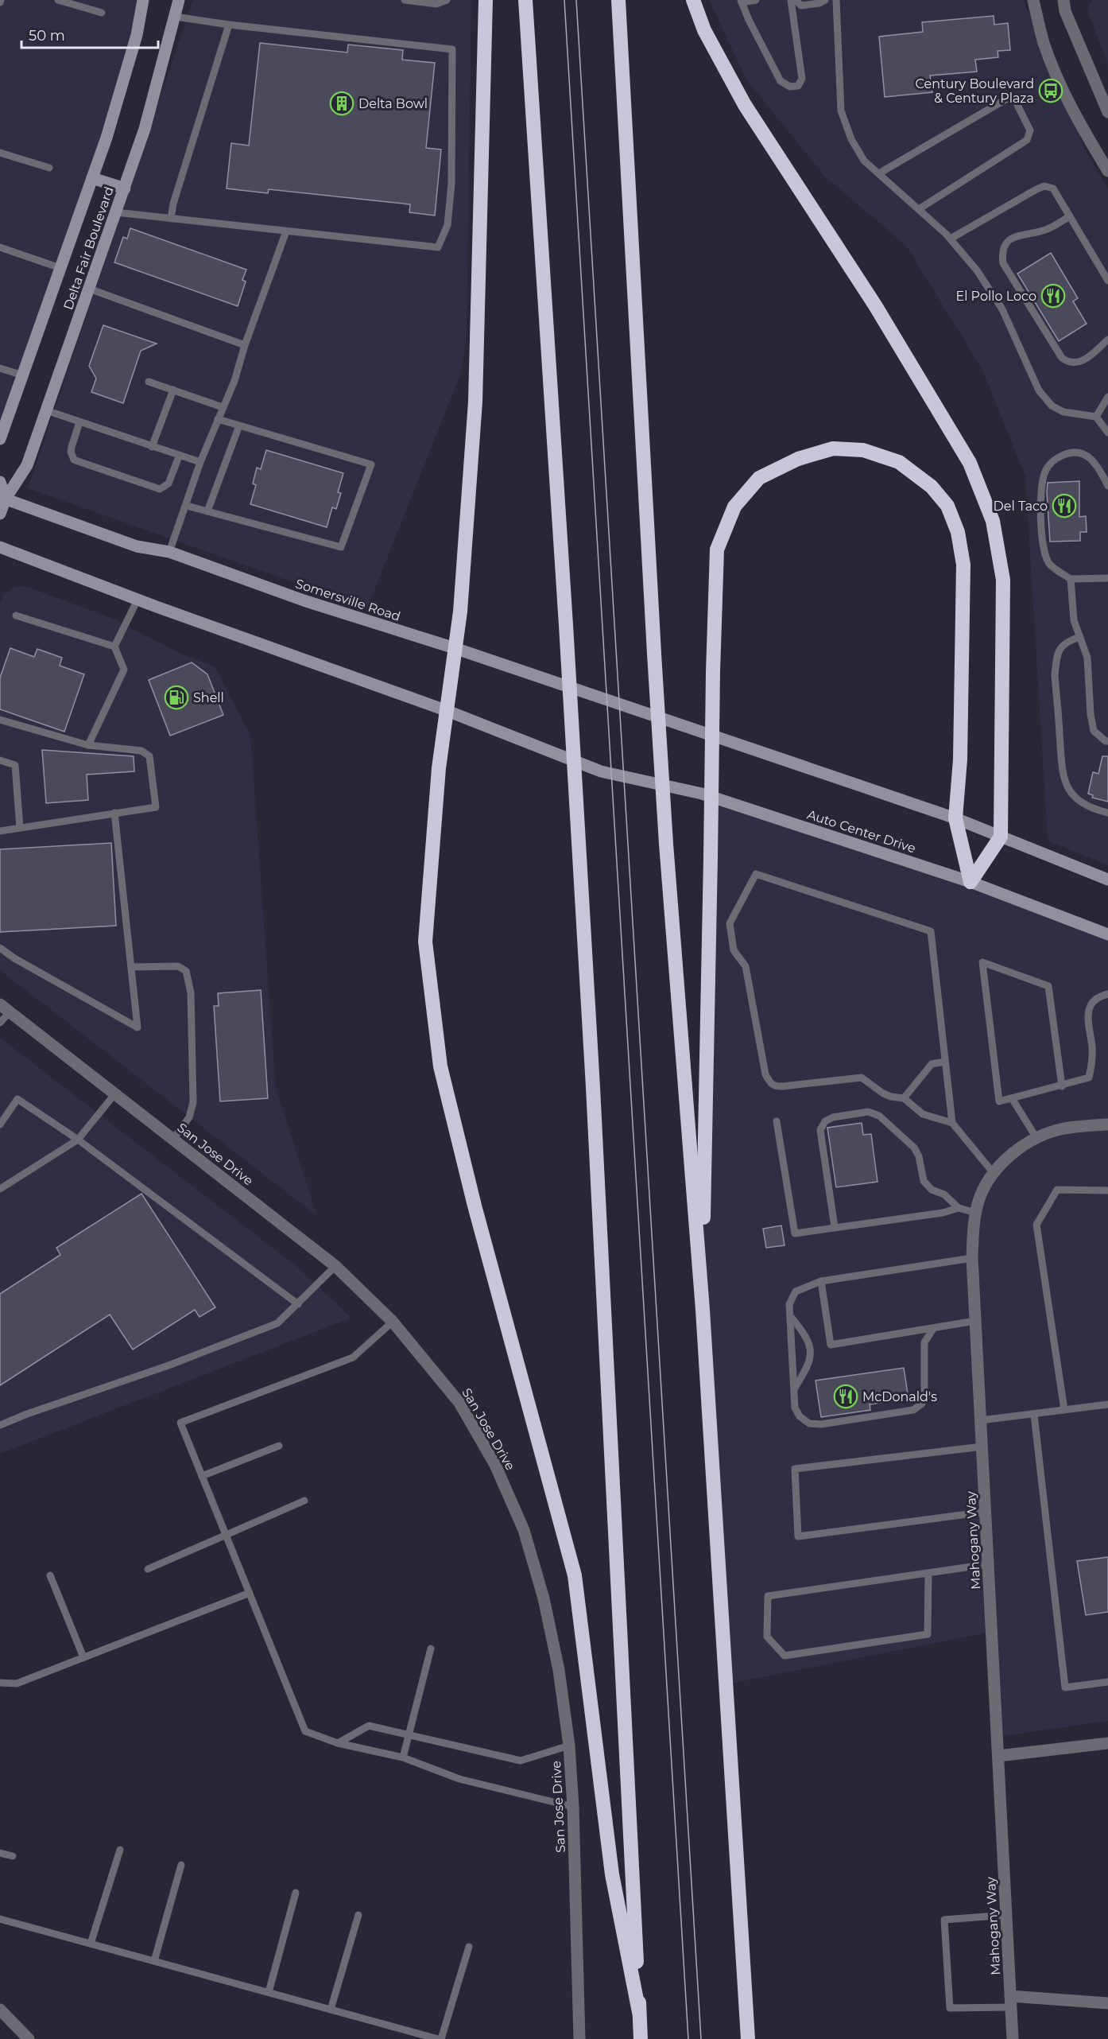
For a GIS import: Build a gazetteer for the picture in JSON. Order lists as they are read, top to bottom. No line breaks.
{"streets":{"main road":["Delta Fair Boulevard","Somersville Road","Auto Center Drive"],"street":["San Jose Drive","Mahogany Way"]},"crossings":[["Delta Fair Boulevard","Somersville Road"]],"places":{"bus stop":["Century Boulevard & Century Plaza"],"building":["Delta Bowl"],"restaurant":["El Pollo Loco","Del Taco","McDonald's"],"fuel station":["Shell"]},"scale_bar":"50 m"}
